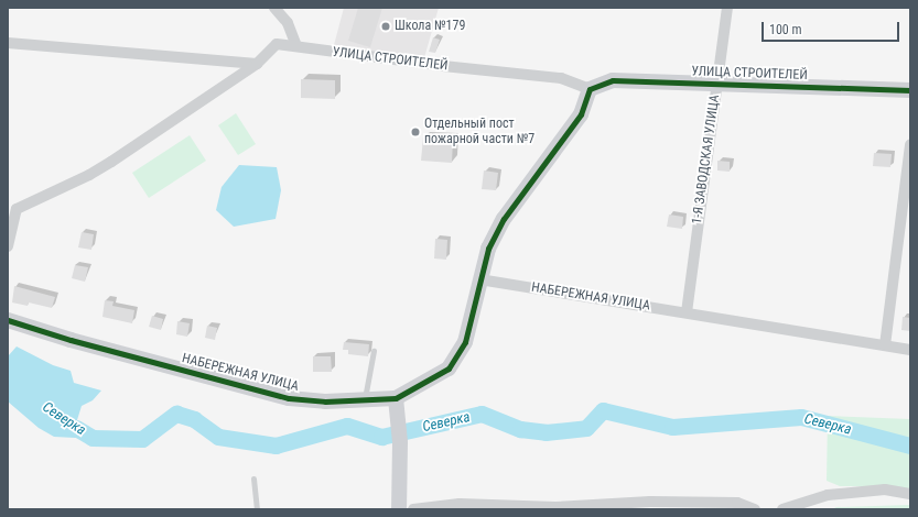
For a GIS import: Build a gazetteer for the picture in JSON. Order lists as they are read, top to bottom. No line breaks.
{"streets":{"street":["УЛИЦА СТРОИТЕЛЕЙ","1-Я ЗАВОДСКАЯ УЛИЦА","НАБЕРЕЖНАЯ УЛИЦА"]},"crossings":[["УЛИЦА СТРОИТЕЛЕЙ","1-Я ЗАВОДСКАЯ УЛИЦА"],["1-Я ЗАВОДСКАЯ УЛИЦА","НАБЕРЕЖНАЯ УЛИЦА"]],"water":["Северка"],"places":["Школа №179","Отдельный пост пожарной части №7"],"scale_bar":"100 m"}
